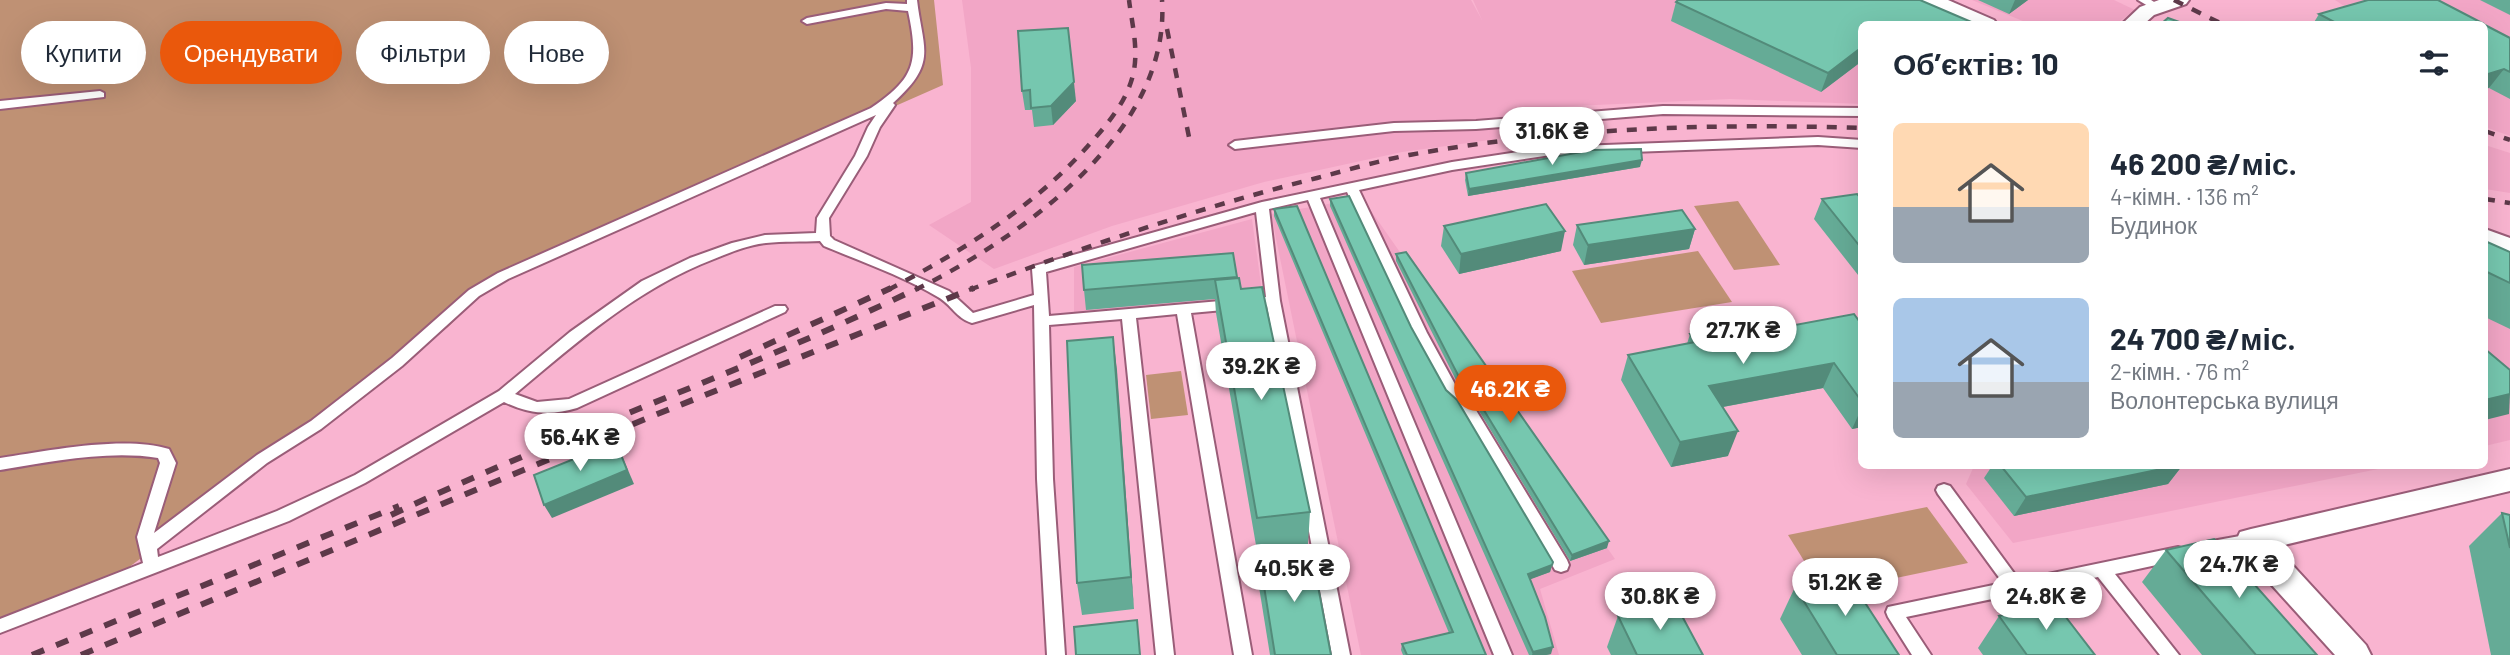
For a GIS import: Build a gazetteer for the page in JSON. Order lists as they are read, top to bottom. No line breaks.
{"page":{"chip":["Купити","Орендувати","Фільтри","Нове"],"heading":"Об’єктів: 10","list":[{"name":"46 200 ₴/міс.","note":"4-кімн. · 136 m² · Будинок"},{"name":"24 700 ₴/міс.","note":"2-кімн. · 76 m² · Волонтерська вулиця"}],"price":["31.6K ₴","27.7K ₴","39.2K ₴","46.2K ₴","56.4K ₴","24.7K ₴","40.5K ₴","51.2K ₴","30.8K ₴","24.8K ₴"]}}
